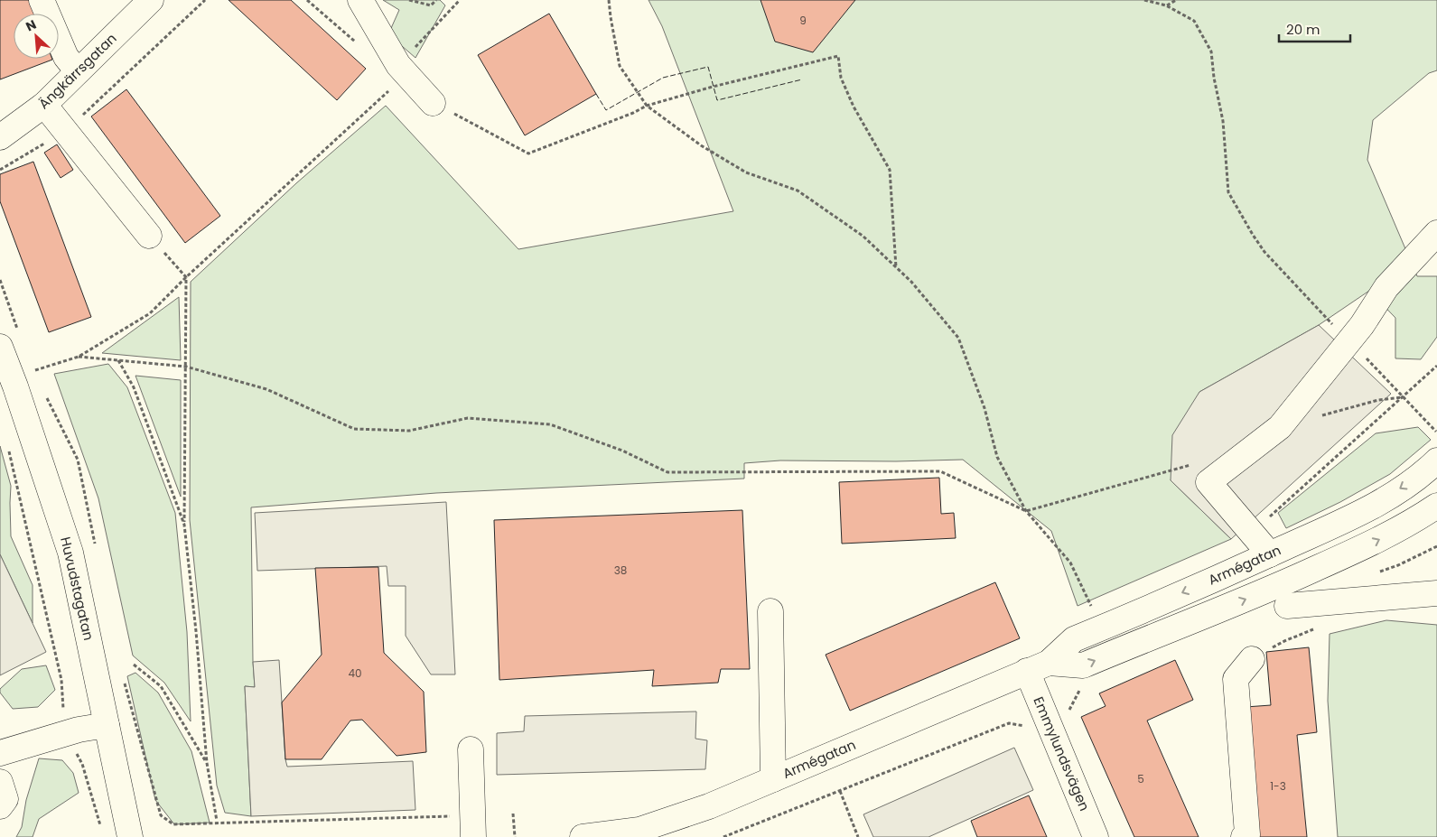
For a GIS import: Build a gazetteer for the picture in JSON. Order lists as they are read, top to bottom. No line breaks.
{"streets":{"street":["Ängkärrsgatan","Armégatan","Huvudstagatan","Emmylundsvägen"]},"crossings":[["Armégatan","Emmylundsvägen"]],"house_numbers":["9","38","40","5","1-3"],"scale_bar":"20 m","north":"top left"}
